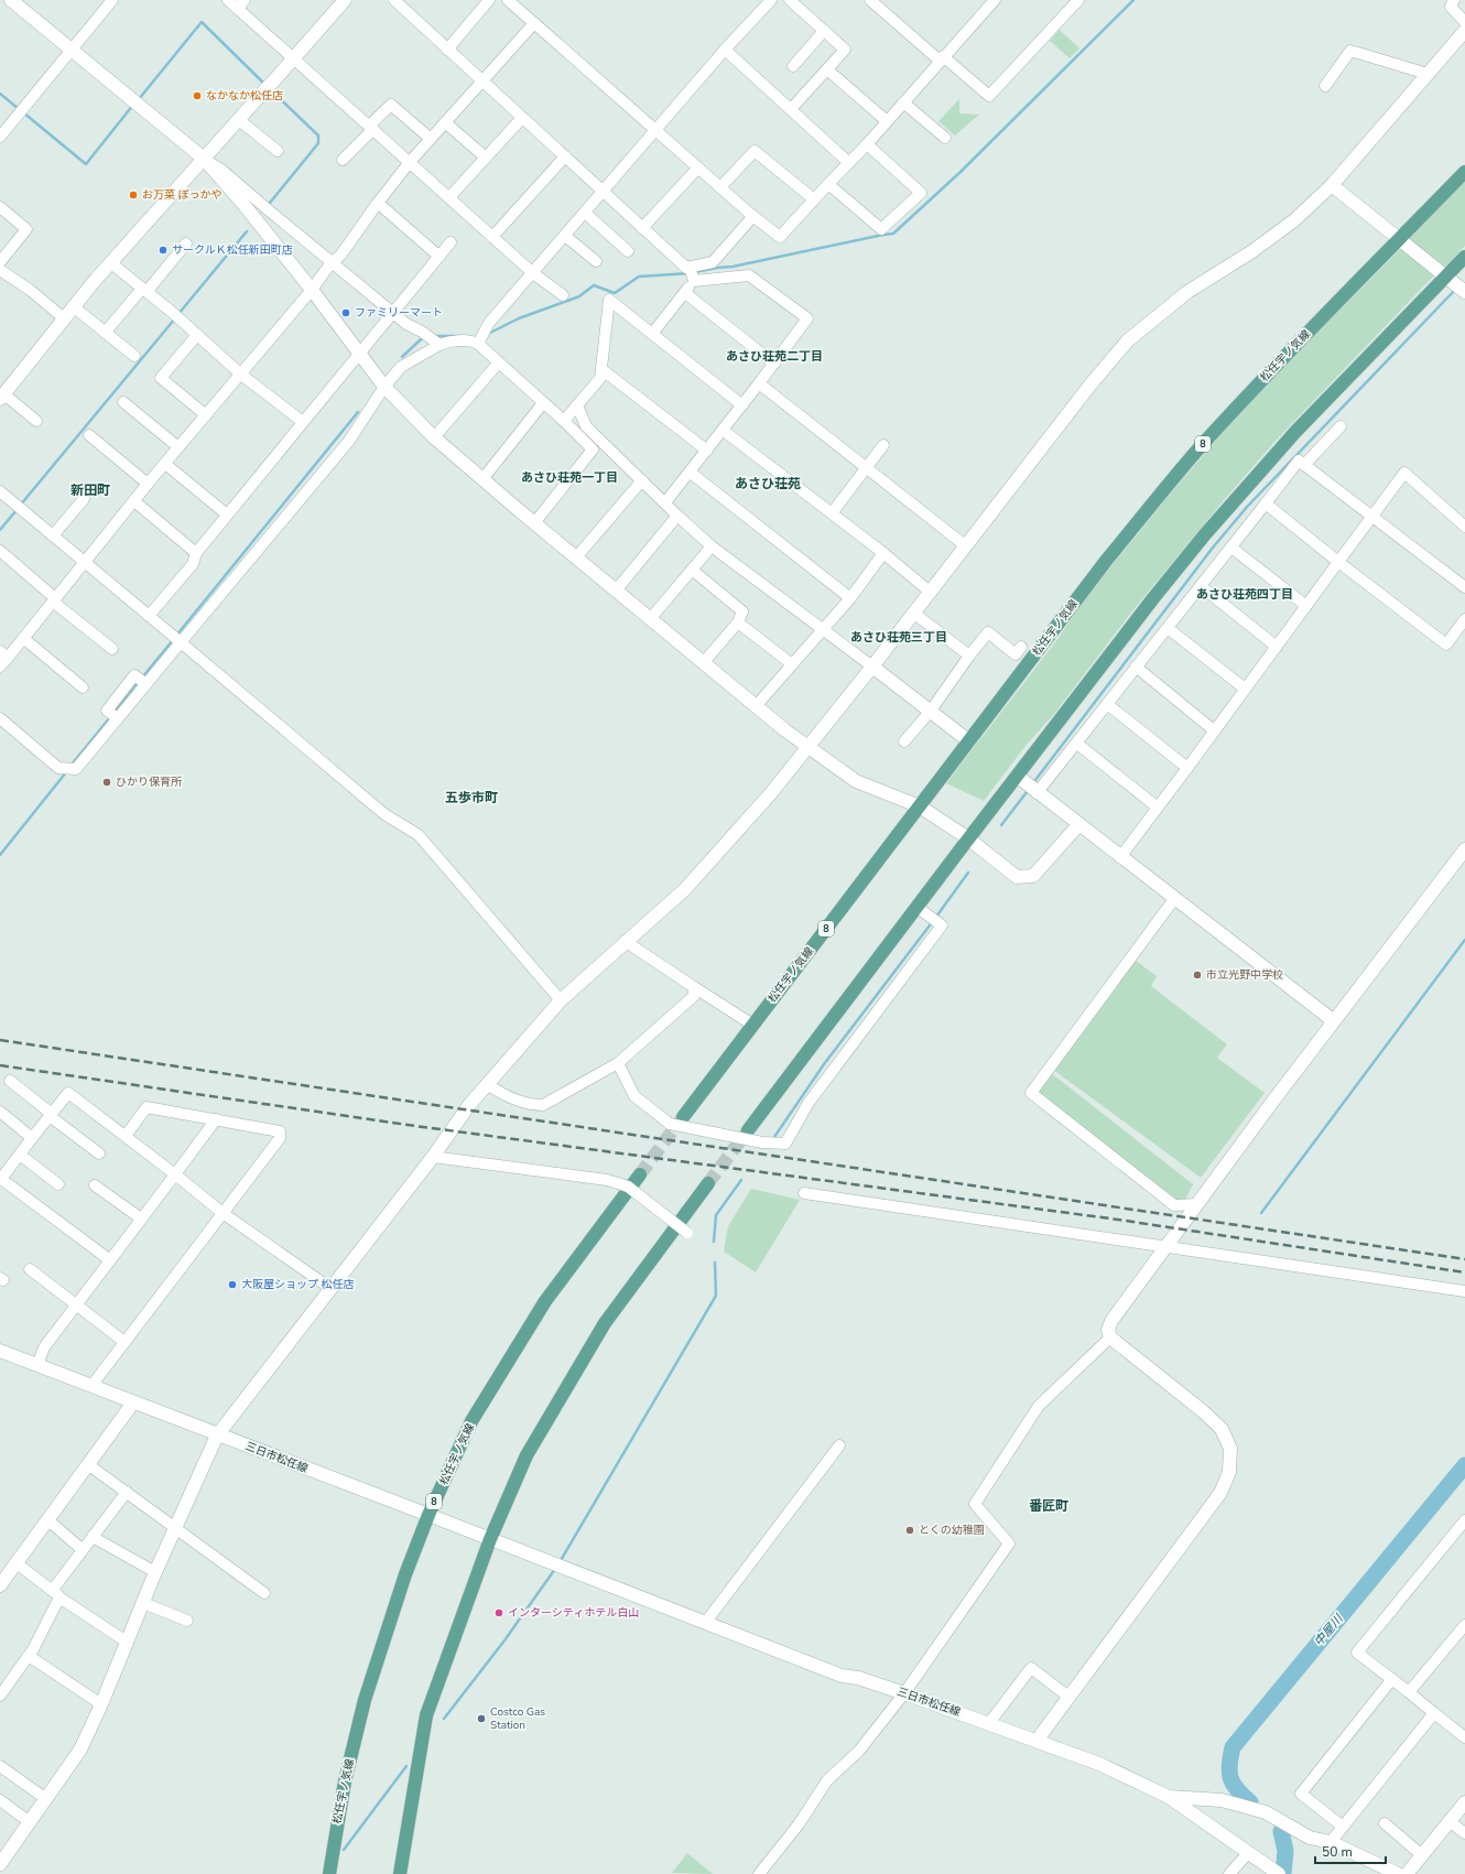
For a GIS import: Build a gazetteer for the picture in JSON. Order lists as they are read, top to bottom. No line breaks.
{"streets":{"main road":["松任宇ノ気線","8"],"street":["三日市松任線"]},"crossings":[["松任宇ノ気線","三日市松任線"]],"districts":["あさひ荘苑二丁目","あさひ荘苑一丁目","あさひ荘苑","新田町","あさひ荘苑四丁目","あさひ荘苑三丁目","五歩市町","番匠町"],"water":["中屋川"],"places":["なかなか松任店","お万菜 ぽっかや","サークルＫ松任新田町店","ファミリーマート","ひかり保育所","市立光野中学校","大阪屋ショップ 松任店","とくの幼稚園","インターシティホテル白山","Costco Gas Station"],"scale_bar":"50 m"}
